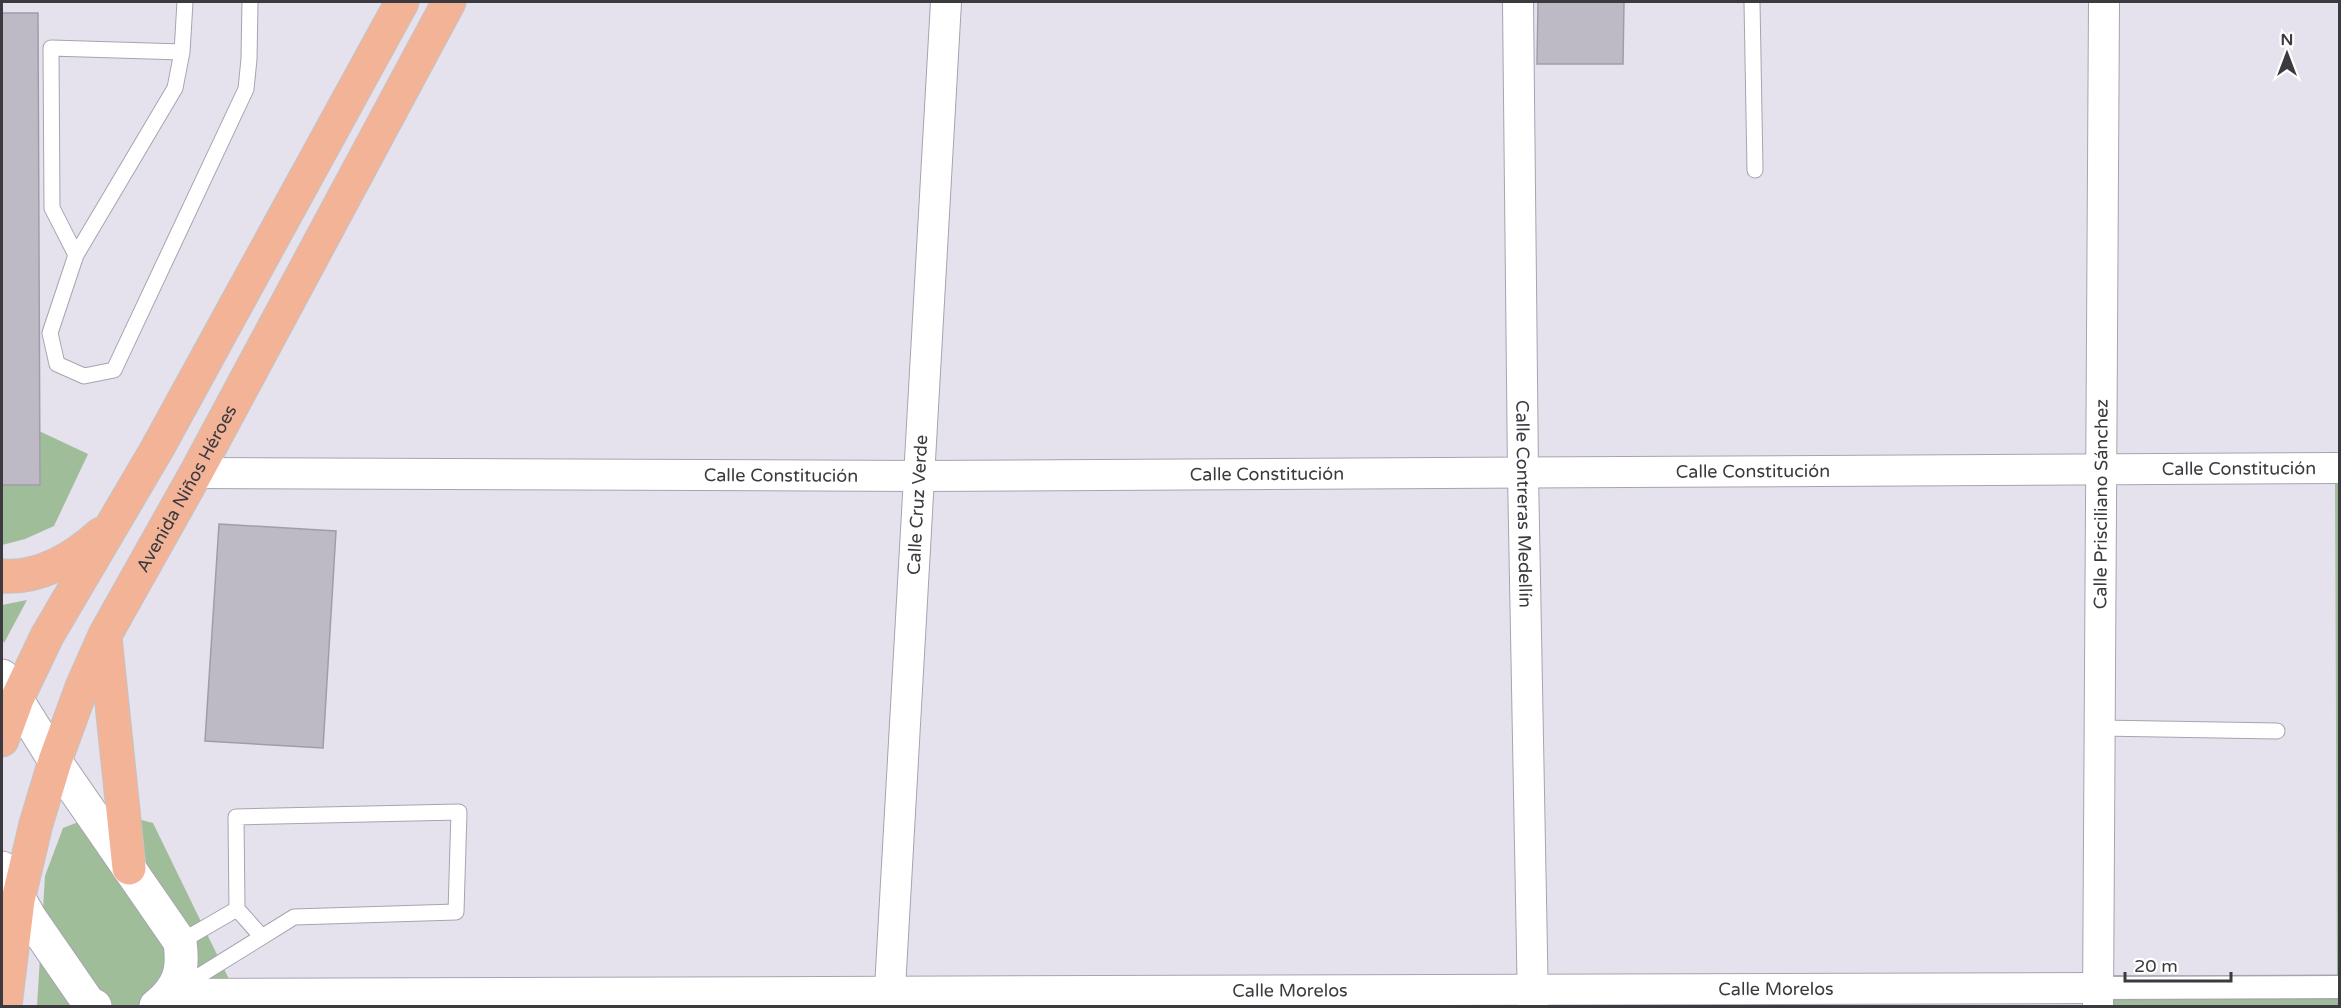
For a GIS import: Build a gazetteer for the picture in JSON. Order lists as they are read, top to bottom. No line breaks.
{"streets":{"main road":["Avenida Niños Héroes"],"street":["Calle Constitución","Calle Cruz Verde","Calle Contreras Medellín","Calle Prisciliano Sánchez","Calle Morelos"]},"crossings":[["Calle Constitución","Avenida Niños Héroes"],["Calle Constitución","Calle Cruz Verde"],["Calle Constitución","Calle Contreras Medellín"],["Calle Constitución","Calle Prisciliano Sánchez"],["Calle Cruz Verde","Calle Morelos"],["Calle Contreras Medellín","Calle Morelos"],["Calle Prisciliano Sánchez","Calle Morelos"]],"scale_bar":"20 m","north":"top"}
